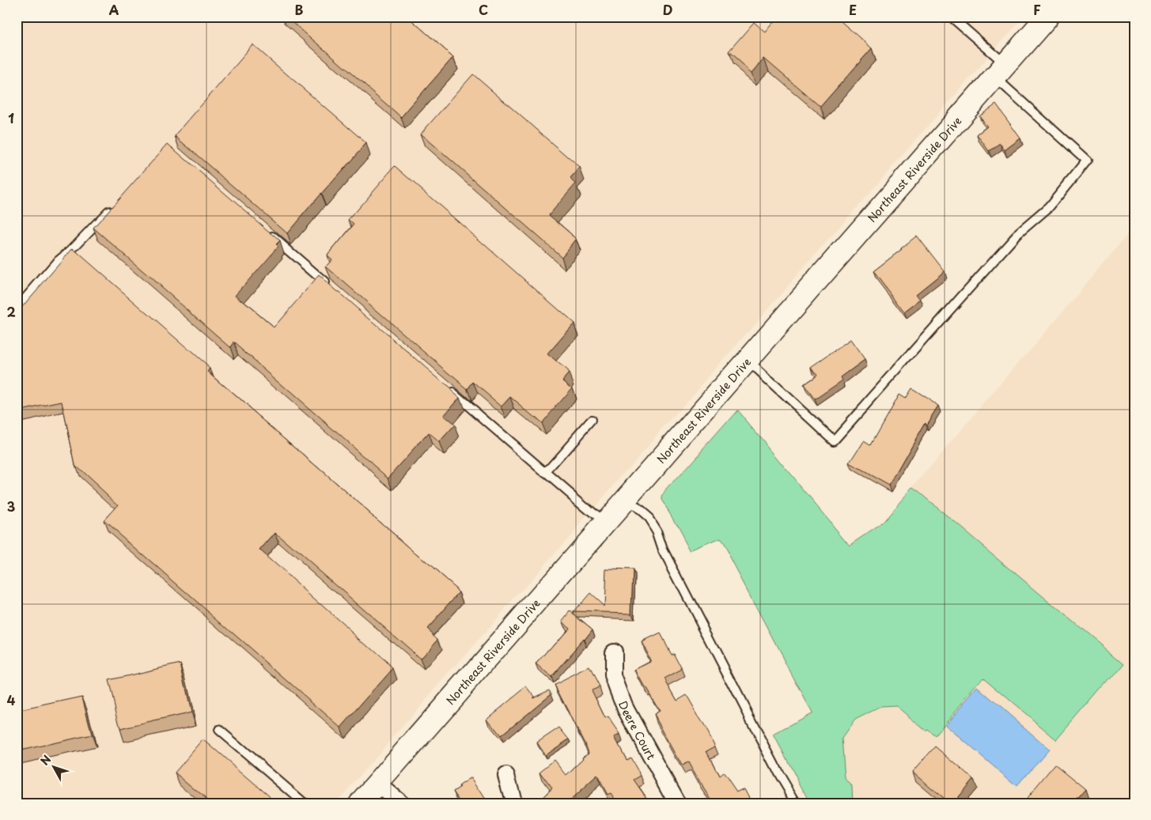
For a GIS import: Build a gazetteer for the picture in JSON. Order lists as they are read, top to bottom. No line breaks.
{"streets":{"street":["Northeast Riverside Drive","Deere Court"]},"north":"top left","grid":{"columns":["A","B","C","D","E","F"],"rows":["1","2","3","4"]}}
